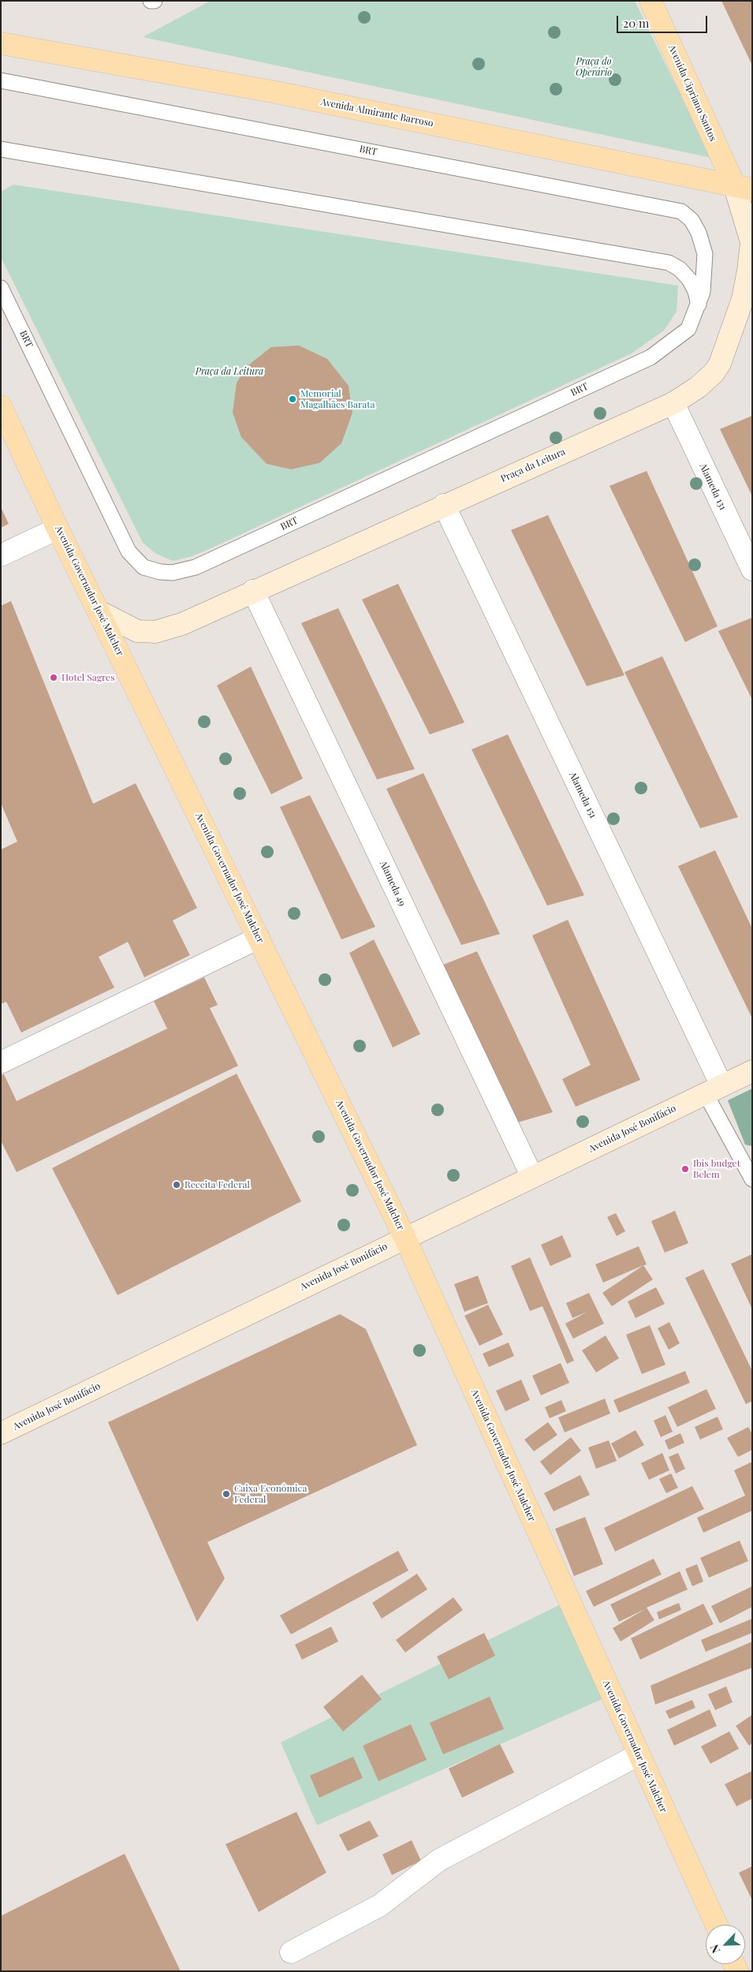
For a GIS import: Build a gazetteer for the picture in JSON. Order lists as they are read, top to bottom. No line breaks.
{"streets":{"main road":["Avenida Cipriano Santos","Avenida Almirante Barroso","Avenida Governador José Malcher"],"street":["Praça da Leitura","Alameda 131","Alameda 151","Alameda 49","Avenida José Bonifácio"],"lane":["BRT"]},"crossings":[["Avenida Cipriano Santos","Avenida Almirante Barroso"],["Avenida Cipriano Santos","Praça da Leitura"],["Avenida Almirante Barroso","Praça da Leitura"],["Praça da Leitura","Alameda 131"],["Praça da Leitura","Avenida Governador José Malcher"],["Praça da Leitura","Alameda 151"],["Praça da Leitura","Alameda 49"],["Avenida Governador José Malcher","Avenida José Bonifácio"],["Alameda 151","Avenida José Bonifácio"],["Alameda 49","Avenida José Bonifácio"]],"parks":["Praça do Operário","Praça da Leitura"],"places":["Memorial Magalhães Barata","Hotel Sagres","Ibis budget Belem","Receita Federal","Caixa Econômica Federal"],"scale_bar":"20 m","north":"bottom left"}
